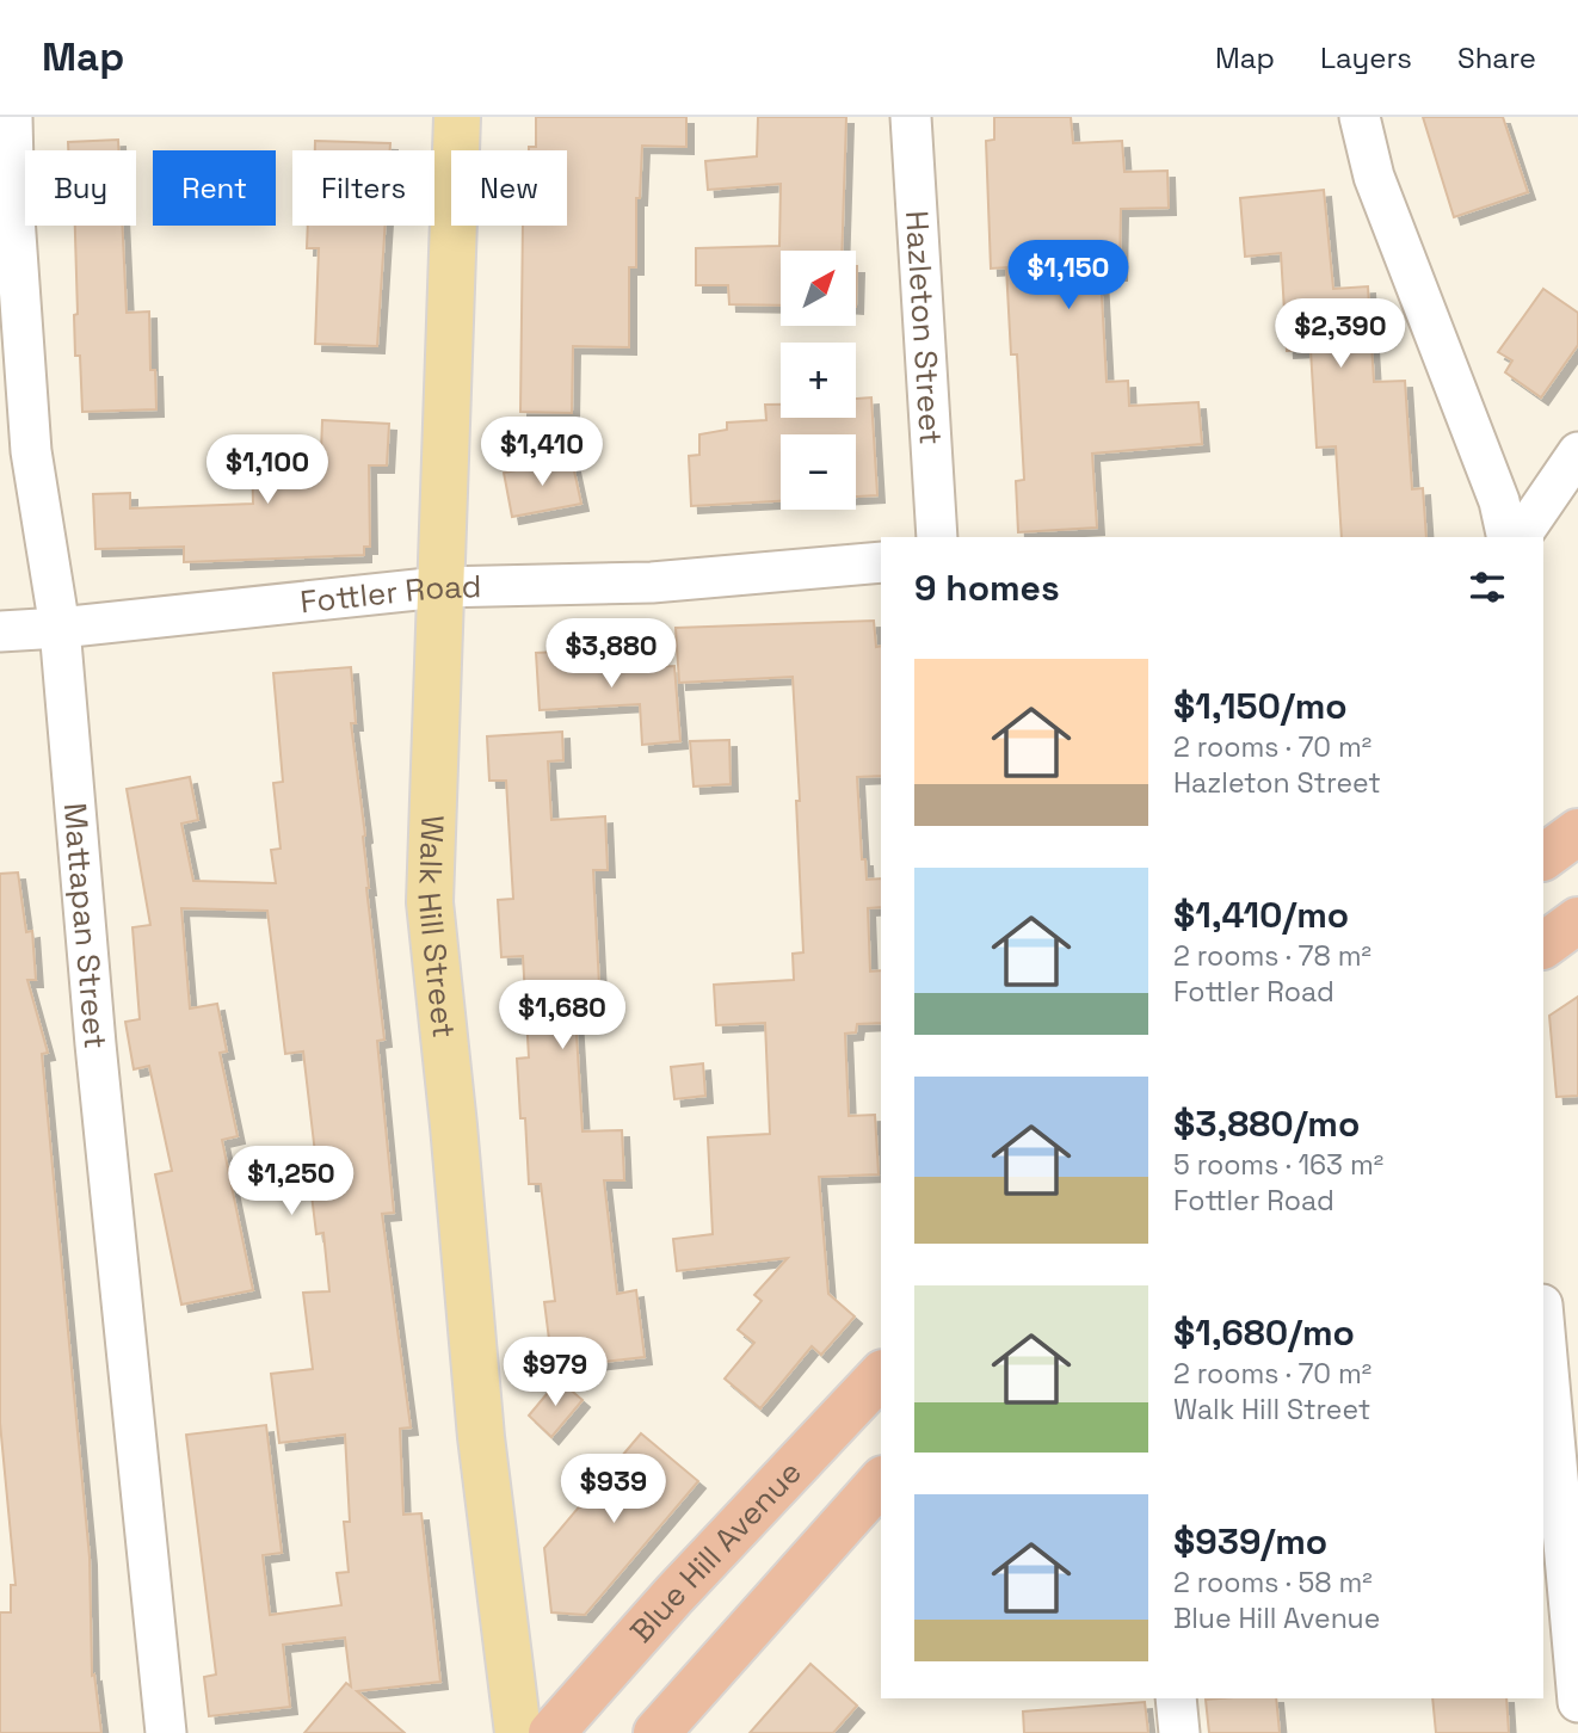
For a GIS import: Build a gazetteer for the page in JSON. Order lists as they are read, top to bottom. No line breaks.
{"streets":{"highway":["Blue Hill Avenue"],"main road":["Walk Hill Street"],"street":["Hazleton Street","Fottler Road","Mattapan Street"]},"crossings":[["Fottler Road","Mattapan Street"],["Fottler Road","Walk Hill Street"]],"north":"top right","page":{"header":"Map","nav":["Map","Layers","Share"],"chip":["Buy","Rent","Filters","New"],"price":["$1,150","$2,390","$1,410","$1,100","$3,880","$1,680","$1,250","$979","$939"],"map_buttons":["+","−"],"heading":"9 homes","list":[{"name":"$1,150/mo","note":"2 rooms · 70 m² · Hazleton Street"},{"name":"$1,410/mo","note":"2 rooms · 78 m² · Fottler Road"},{"name":"$3,880/mo","note":"5 rooms · 163 m² · Fottler Road"},{"name":"$1,680/mo","note":"2 rooms · 70 m² · Walk Hill Street"},{"name":"$939/mo","note":"2 rooms · 58 m² · Blue Hill Avenue"}]}}
